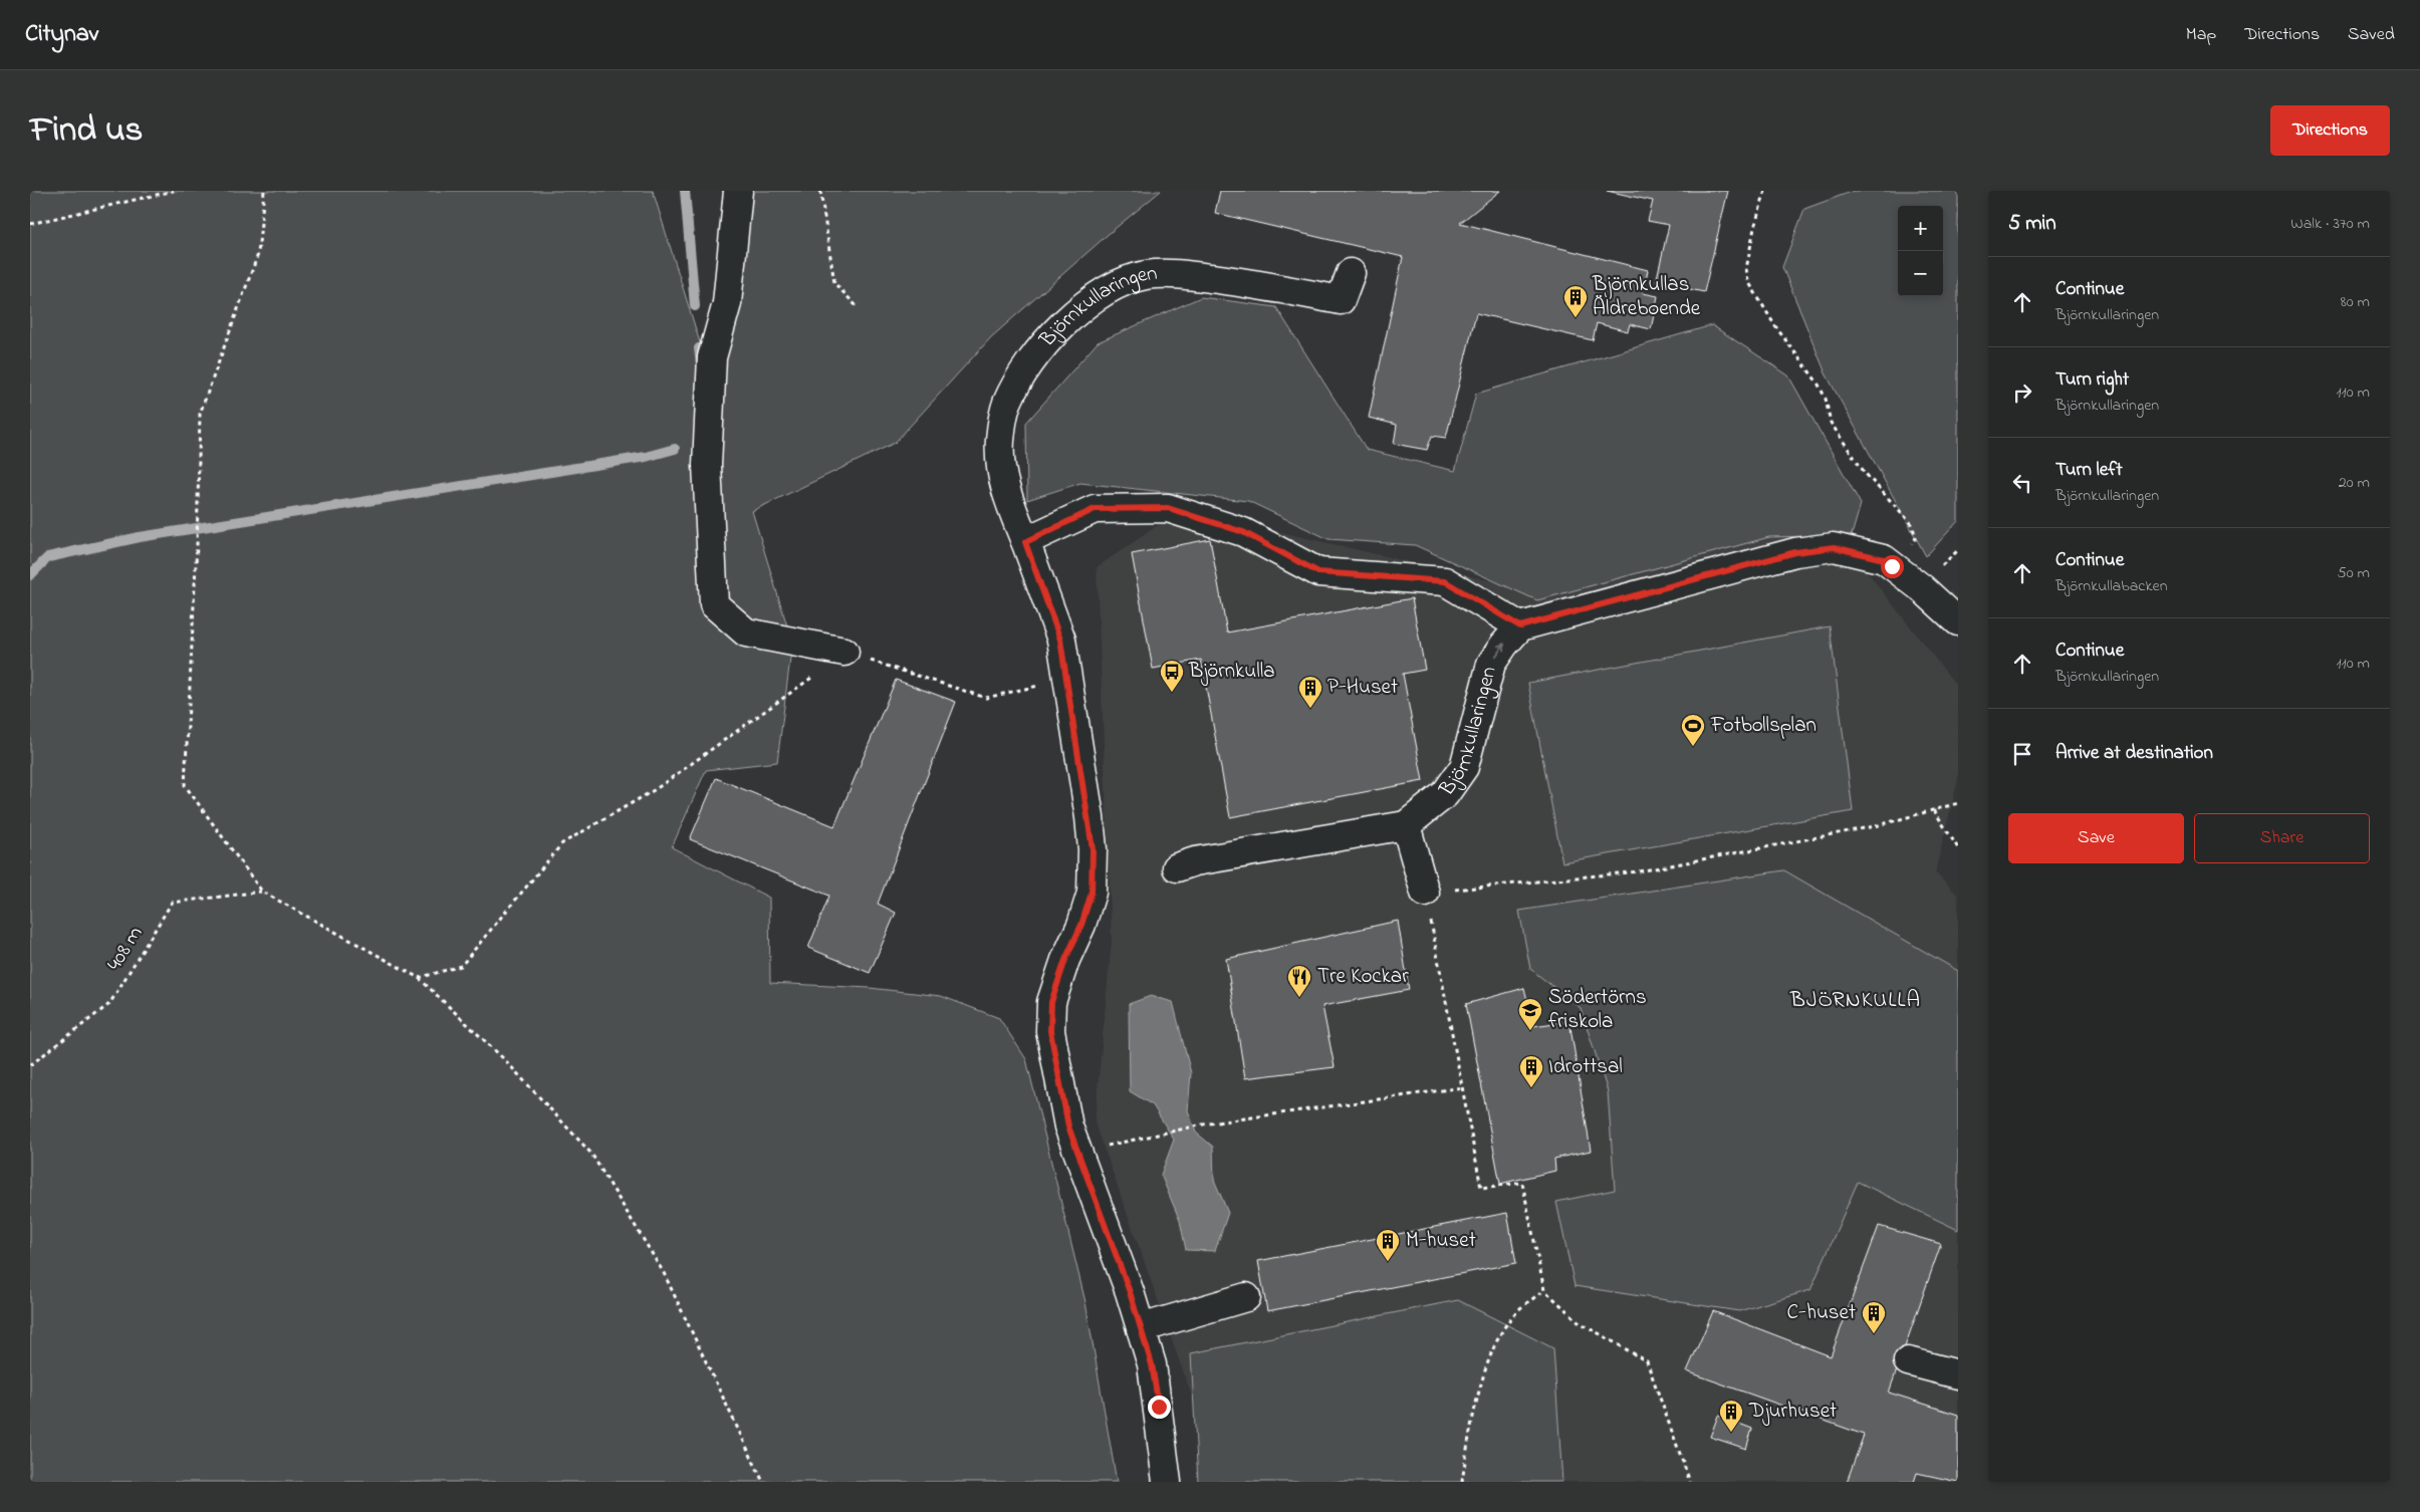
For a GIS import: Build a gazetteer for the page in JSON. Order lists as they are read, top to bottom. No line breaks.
{"streets":{"street":["Björnkullaringen"],"path":["408 m"]},"districts":["BJÖRNKULLA"],"places":{"building":["Björnkullas Äldreboende","P-Huset","Idrottsal","M-huset","C-huset","Djurhuset"],"bus stop":["Björnkulla"],"sports":["Fotbollsplan"],"restaurant":["Tre Kockar"],"school or university":["Södertörns friskola"]},"page":{"header":"Citynav","nav":["Map","Directions","Saved"],"title":"Find us","buttons":["Directions",["Save","Share"]],"heading":["5 min","Walk · 370 m"],"map_buttons":["+","−"],"list":[["Continue","Björnkullaringen","80 m"],["Turn right","Björnkullaringen","110 m"],["Turn left","Björnkullaringen","20 m"],["Continue","Björnkullabacken","50 m"],["Continue","Björnkullaringen","110 m"],"Arrive at destination"]}}
